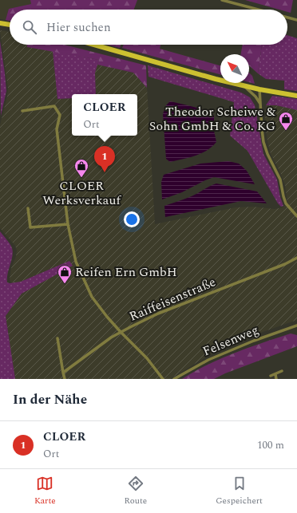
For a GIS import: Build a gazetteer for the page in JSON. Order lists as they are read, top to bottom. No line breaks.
{"streets":{"street":["Raiffeisenstraße","Felsenweg"]},"places":{"shop":["Theodor Scheiwe & Sohn GmbH & Co. KG","CLOER Werksverkauf","Reifen Ern GmbH"]},"north":"top left","page":{"search":"Hier suchen","popup":["CLOER","Ort"],"pins":"1","heading":"In der Nähe","list":[{"mark":"1","name":"CLOER","note":"Ort","value":"100 m"}],"nav":["Karte","Route","Gespeichert"]}}
